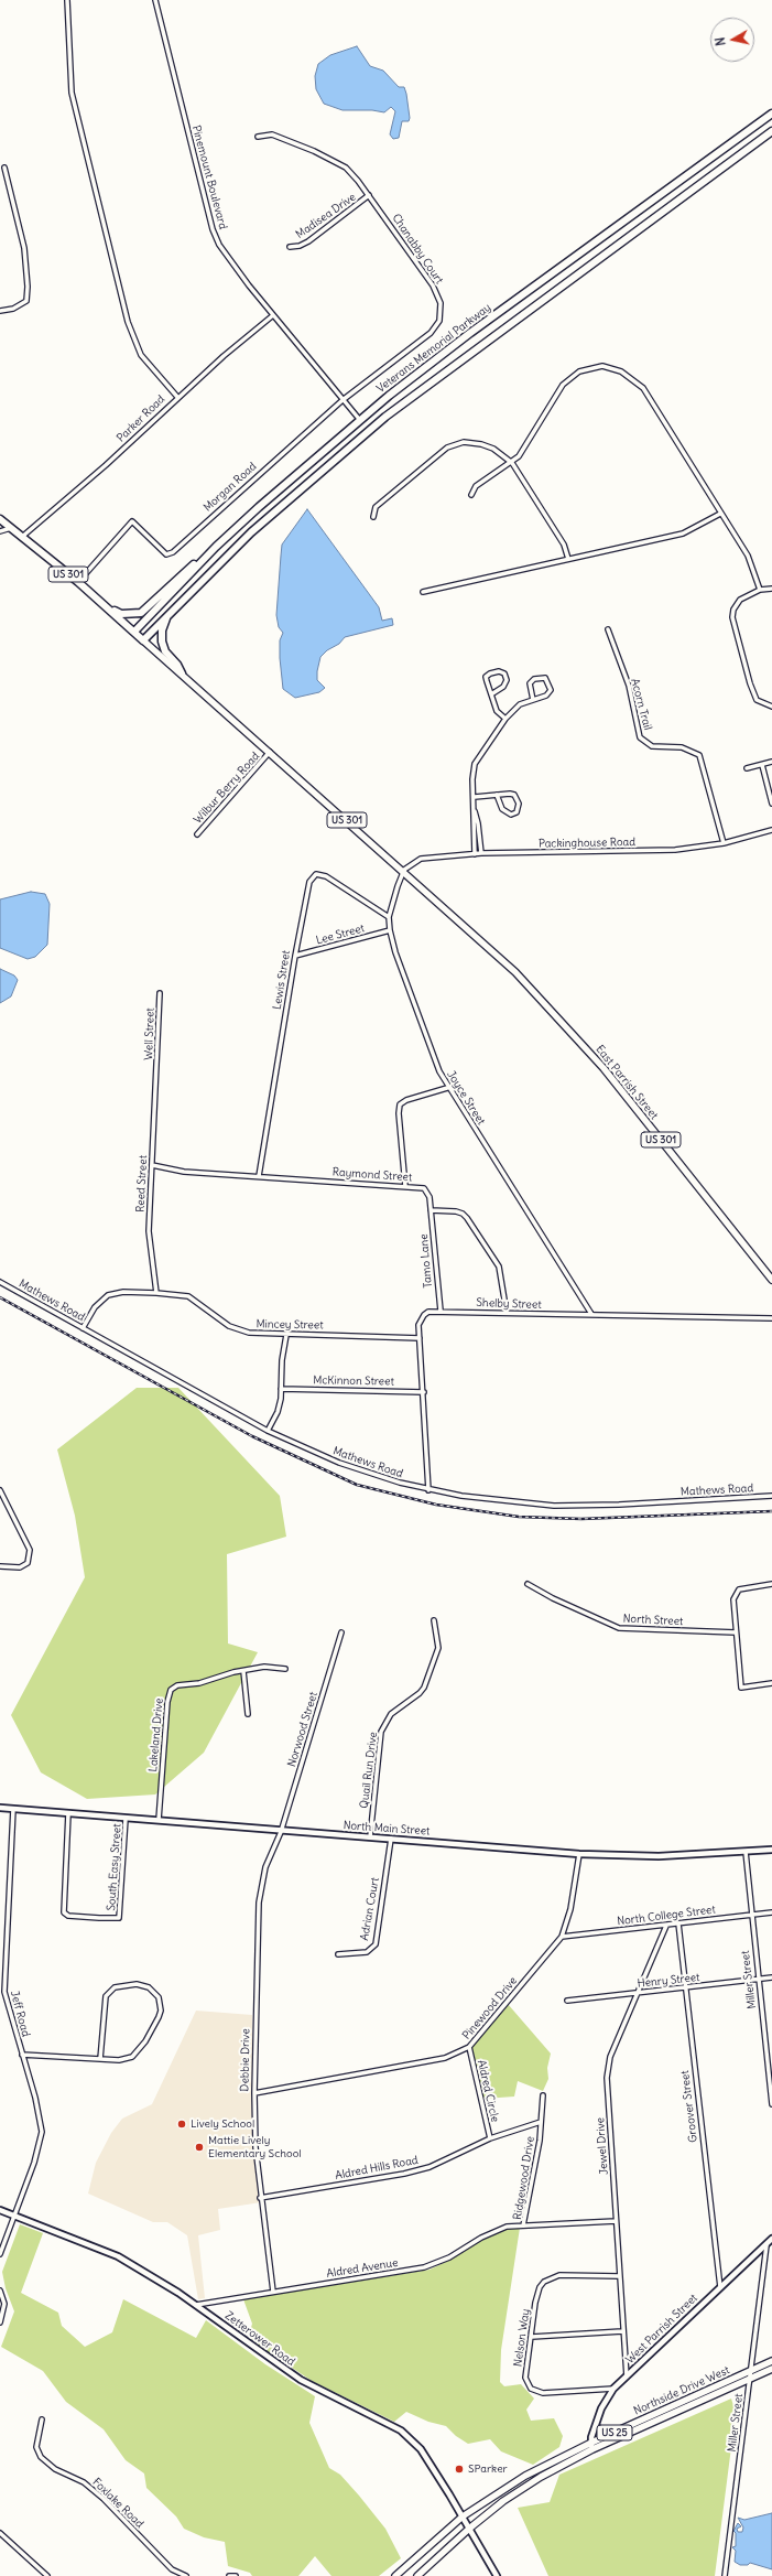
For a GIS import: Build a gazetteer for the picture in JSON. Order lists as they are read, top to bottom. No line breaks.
{"streets":{"highway":["Veterans Memorial Parkway","US 301"],"main road":["East Parrish Street","Northside Drive West","US 25"],"street":["Pinemount Boulevard","Madisea Drive","Chanabby Court","Parker Road","Morgan Road","Acorn Trail","Wilbur Berry Road","Packinghouse Road","Lee Street","Lewis Street","Well Street","Joyce Street","Raymond Street","Reed Street","Tamo Lane","Mathews Road","Shelby Street","Mincey Street","McKinnon Street","North Street","Norwood Street","Lakeland Drive","Quail Run Drive","North Main Street","South Easy Street","Adrian Court","North College Street","Miller Street","Henry Street","Pinewood Drive","Jeff Road","Debbie Drive","Aldred Circle","Groover Street","Jewel Drive","Aldred Hills Road","Ridgewood Drive","Aldred Avenue","West Parrish Street","Nelson Way","Zetterower Road","Foxlake Road"]},"crossings":[["Pinemount Boulevard","Chanabby Court"],["Pinemount Boulevard","Veterans Memorial Parkway"],["Pinemount Boulevard","Parker Road"],["Pinemount Boulevard","Morgan Road"],["Madisea Drive","Chanabby Court"],["Chanabby Court","Morgan Road"],["Veterans Memorial Parkway","US 301"],["Parker Road","US 301"],["Morgan Road","US 301"],["US 301","Wilbur Berry Road"],["US 301","Packinghouse Road"],["US 301","East Parrish Street"],["US 301","Joyce Street"],["Acorn Trail","Packinghouse Road"],["Packinghouse Road","East Parrish Street"],["Packinghouse Road","Joyce Street"],["Lee Street","Lewis Street"],["Lee Street","Joyce Street"],["Lewis Street","Joyce Street"],["Lewis Street","Raymond Street"],["Well Street","Reed Street"],["East Parrish Street","Joyce Street"],["Joyce Street","Shelby Street"],["Raymond Street","Reed Street"],["Raymond Street","Tamo Lane"],["Reed Street","Mincey Street"],["Tamo Lane","Shelby Street"],["Mathews Road","Shelby Street"],["Mathews Road","Mincey Street"],["Shelby Street","Mincey Street"],["Shelby Street","McKinnon Street"],["Norwood Street","North Main Street"],["Norwood Street","Debbie Drive"],["Lakeland Drive","North Main Street"],["Quail Run Drive","North Main Street"],["North Main Street","South Easy Street"],["North Main Street","Adrian Court"],["North Main Street","Miller Street"],["North Main Street","Pinewood Drive"],["North Main Street","Jeff Road"],["North Main Street","Debbie Drive"],["North College Street","Miller Street"],["North College Street","Pinewood Drive"],["North College Street","Groover Street"],["North College Street","Jewel Drive"],["Miller Street","Henry Street"],["Miller Street","West Parrish Street"],["Miller Street","Northside Drive West"],["Henry Street","Groover Street"],["Henry Street","Jewel Drive"],["Pinewood Drive","Debbie Drive"],["Pinewood Drive","Aldred Circle"],["Jeff Road","Zetterower Road"],["Debbie Drive","Aldred Hills Road"],["Debbie Drive","Aldred Avenue"],["Aldred Circle","Aldred Hills Road"],["Groover Street","West Parrish Street"],["Jewel Drive","Ridgewood Drive"],["Jewel Drive","West Parrish Street"],["Jewel Drive","Nelson Way"],["Aldred Hills Road","Ridgewood Drive"],["Ridgewood Drive","Aldred Avenue"],["Aldred Avenue","Zetterower Road"],["West Parrish Street","Nelson Way"],["West Parrish Street","Northside Drive West"],["Zetterower Road","Northside Drive West"],["Zetterower Road","US 25"],["Northside Drive West","US 25"]],"places":["Lively School","Mattie Lively Elementary School","SParker"],"north":"left"}
